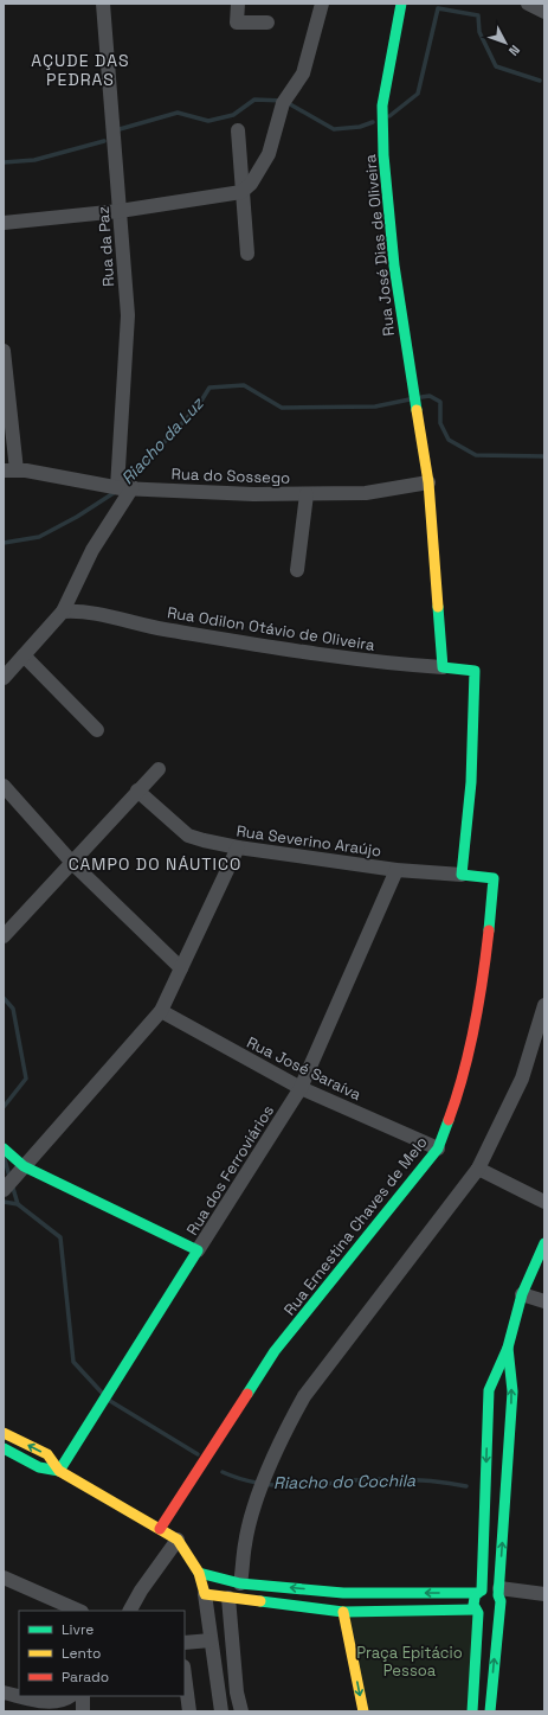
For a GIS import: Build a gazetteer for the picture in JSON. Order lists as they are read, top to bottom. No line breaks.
{"streets":{"street":["Rua José Dias de Oliveira","Rua da Paz","Rua do Sossego","Rua Odilon Otávio de Oliveira","Rua Severino Araújo","Rua José Saraíva","Rua dos Ferroviários","Rua Ernestina Chaves de Melo"]},"crossings":[["Rua José Dias de Oliveira","Rua do Sossego"],["Rua José Dias de Oliveira","Rua Odilon Otávio de Oliveira"],["Rua da Paz","Rua do Sossego"],["Rua Odilon Otávio de Oliveira","Rua Severino Araújo"],["Rua Severino Araújo","Rua dos Ferroviários"],["Rua Severino Araújo","Rua Ernestina Chaves de Melo"],["Rua José Saraíva","Rua dos Ferroviários"],["Rua José Saraíva","Rua Ernestina Chaves de Melo"]],"districts":["AÇUDE DAS PEDRAS","CAMPO DO NÁUTICO"],"water":["Riacho da Luz","Riacho do Cochila"],"parks":["Praça Epitácio Pessoa"],"legend":["Livre","Lento","Parado"],"north":"bottom right"}
